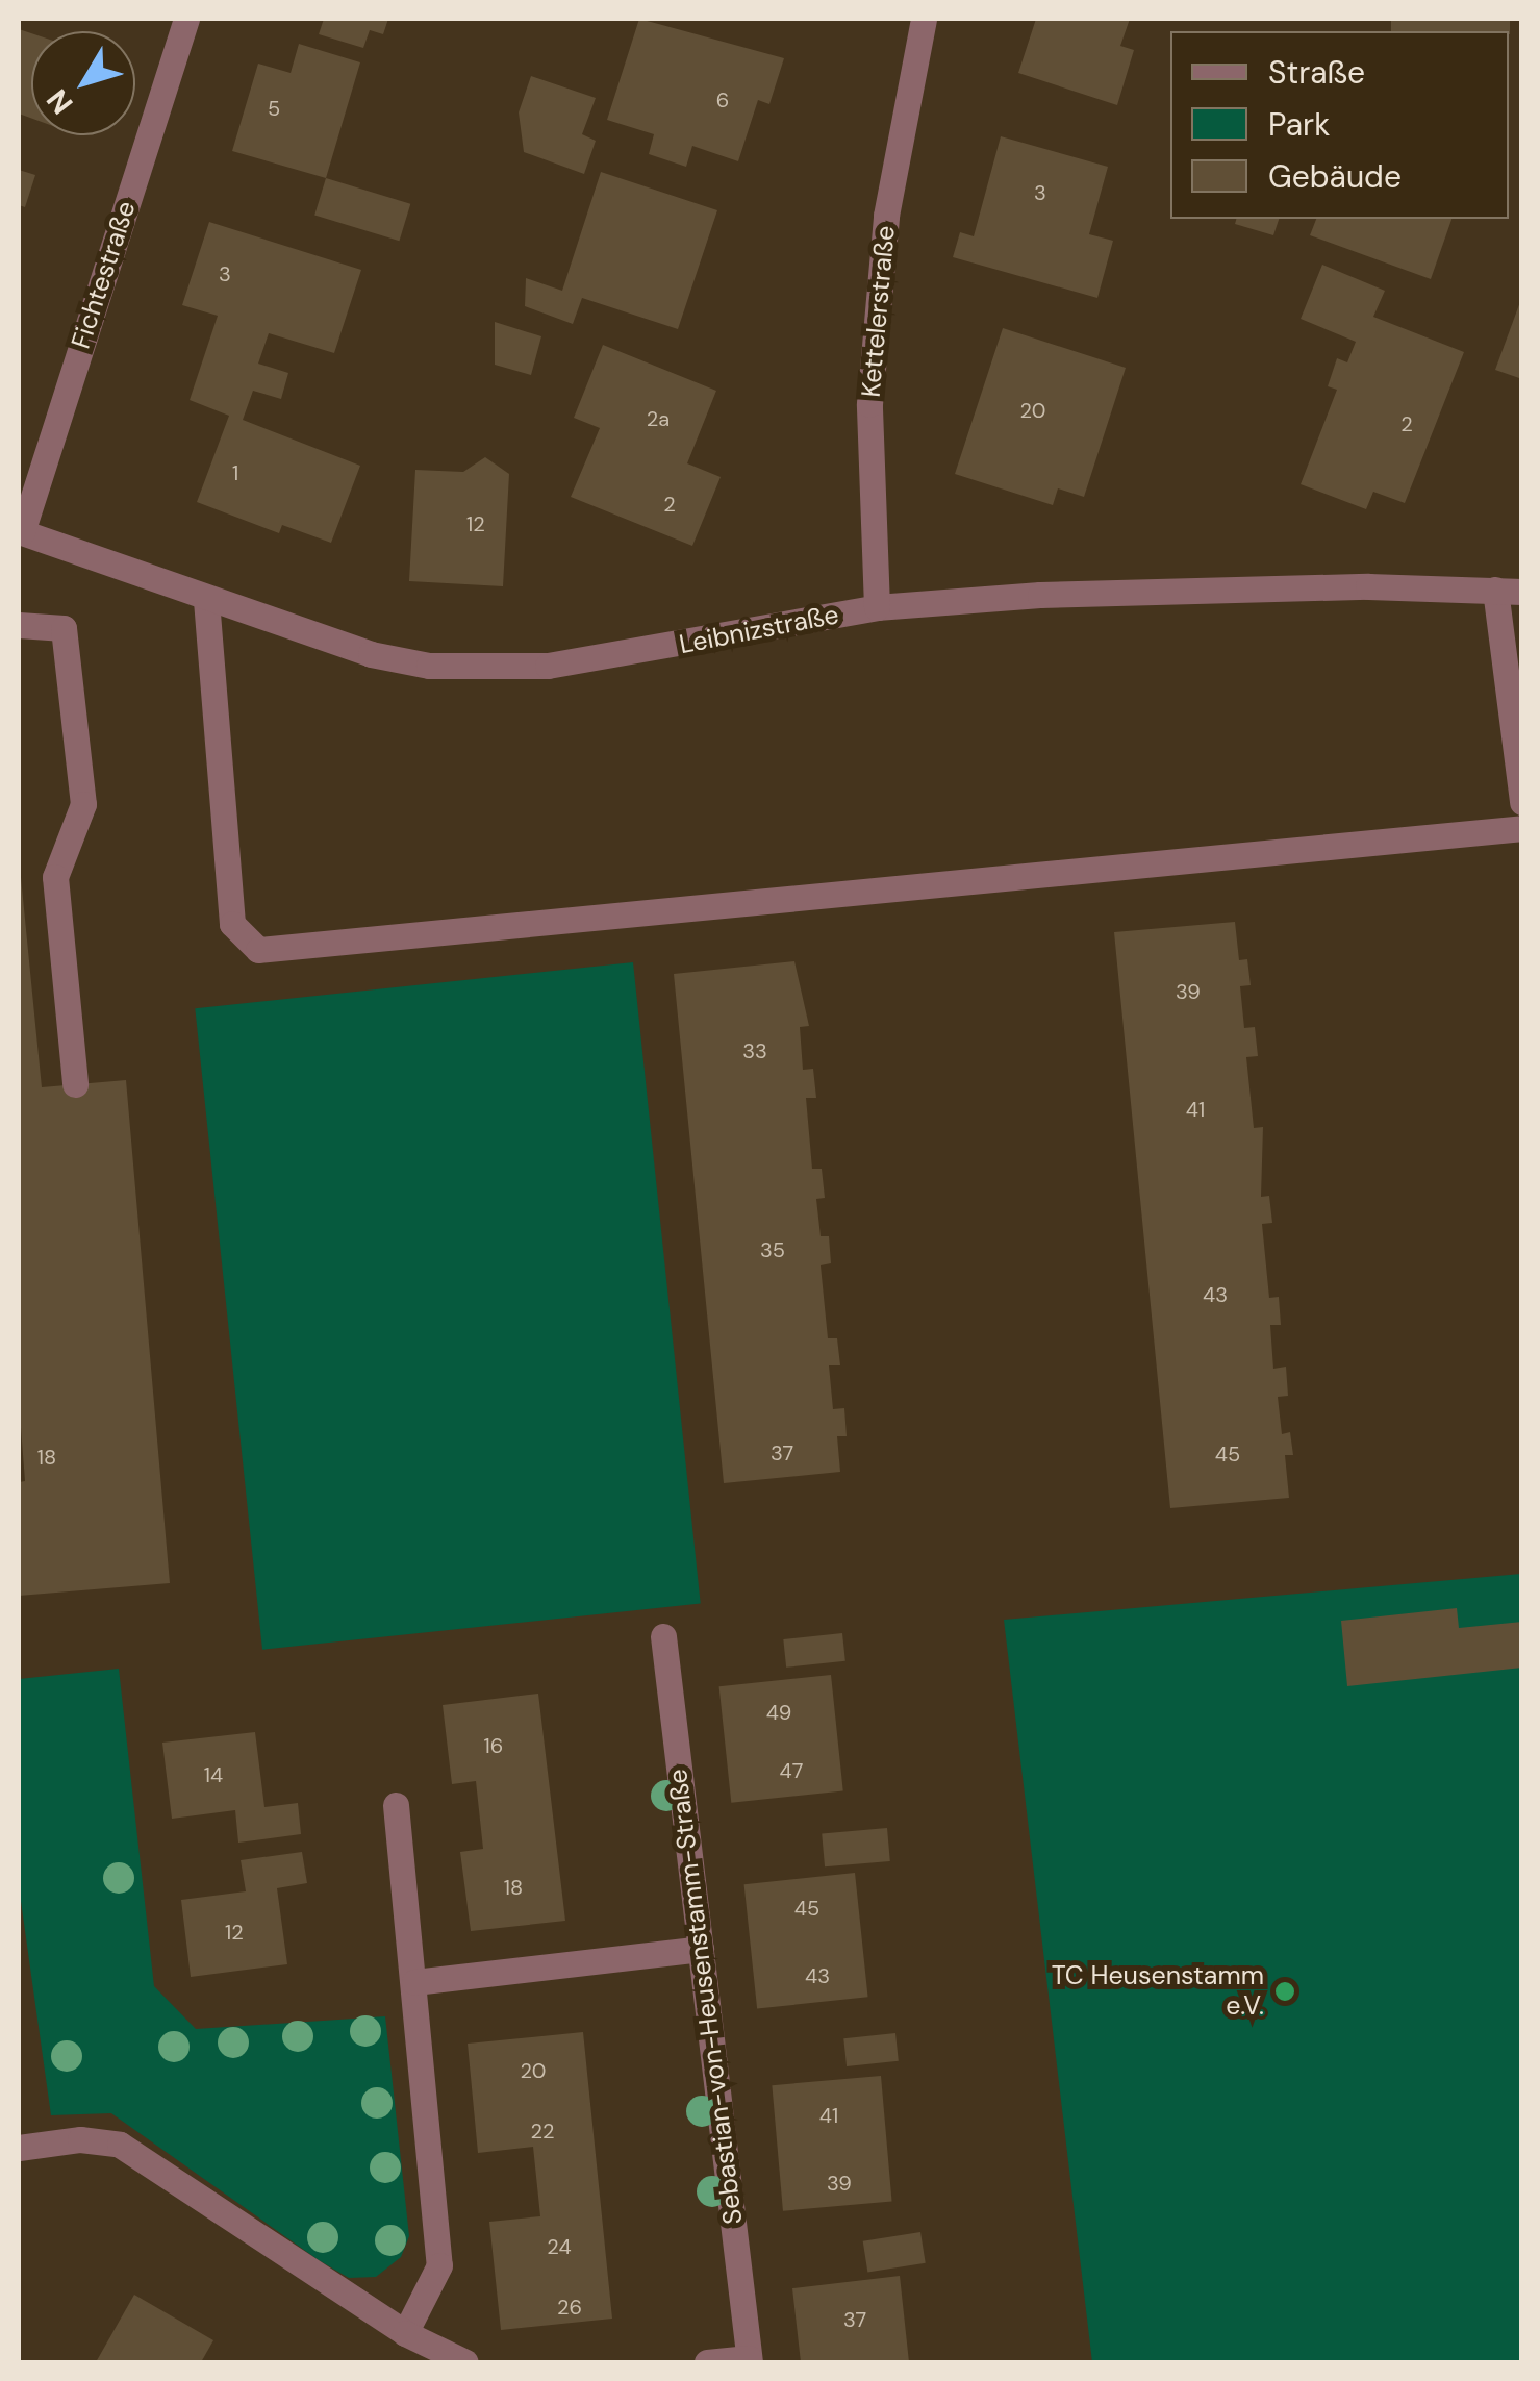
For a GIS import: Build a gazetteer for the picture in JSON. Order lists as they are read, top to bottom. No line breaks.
{"streets":{"street":["Fichtestraße","Kettelerstraße","Leibnizstraße","Sebastian-von-Heusenstamm-Straße"]},"crossings":[["Fichtestraße","Leibnizstraße"],["Kettelerstraße","Leibnizstraße"]],"places":["TC Heusenstamm e.V."],"house_numbers":["6","5","3","3","20","2a","2","1","2","12","39","33","41","35","43","37","45","18","49","16","47","14","18","45","12","43","20","41","22","39","24","26","37"],"legend":["Straße","Park","Gebäude"],"north":"bottom left"}
